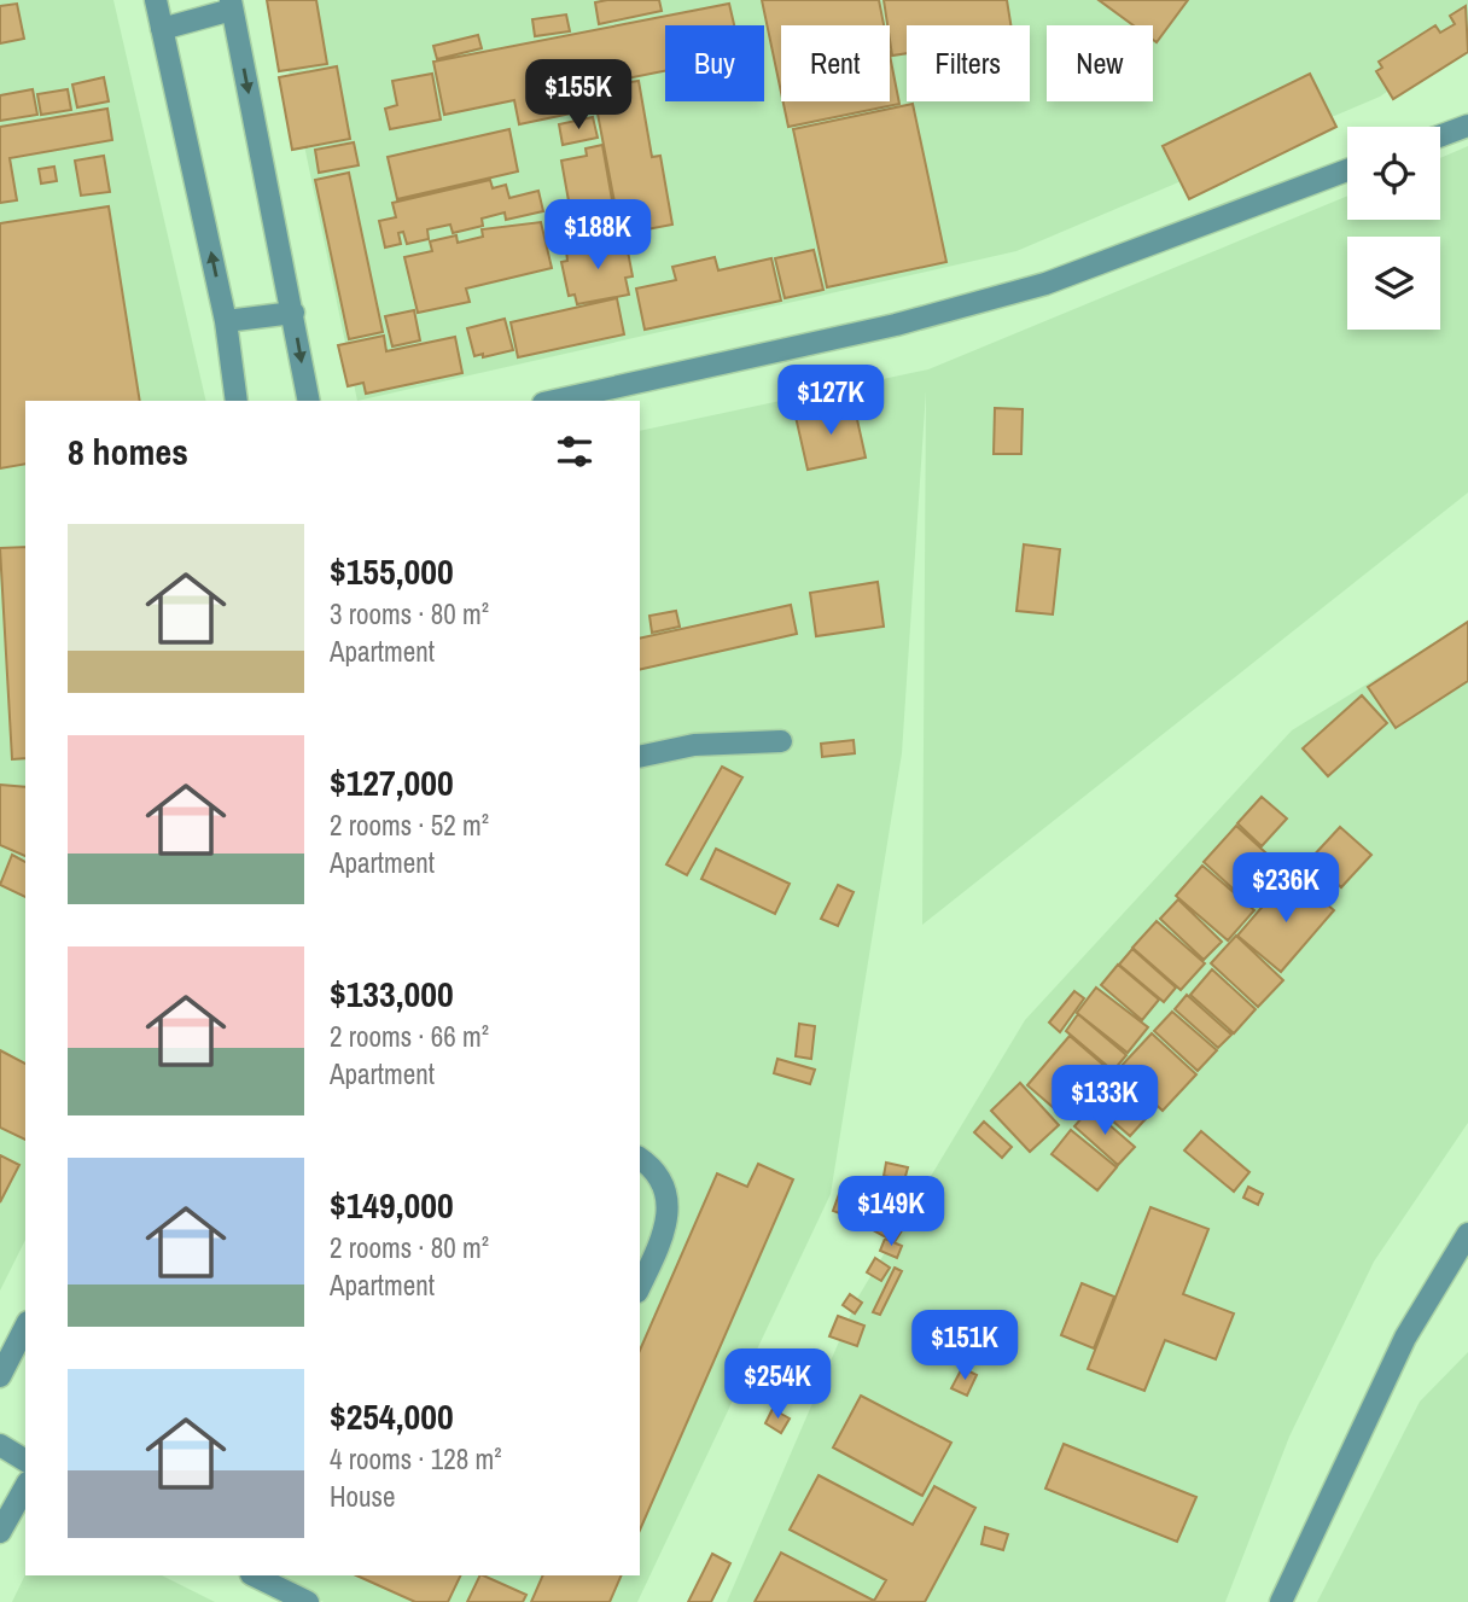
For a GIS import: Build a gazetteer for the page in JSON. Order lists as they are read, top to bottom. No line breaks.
{"page":{"chip":["Buy","Rent","Filters","New"],"price":["$155K","$188K","$127K","$236K","$133K","$149K","$151K","$254K"],"heading":"8 homes","list":[{"name":"$155,000","note":"3 rooms · 80 m² · Apartment"},{"name":"$127,000","note":"2 rooms · 52 m² · Apartment"},{"name":"$133,000","note":"2 rooms · 66 m² · Apartment"},{"name":"$149,000","note":"2 rooms · 80 m² · Apartment"},{"name":"$254,000","note":"4 rooms · 128 m² · House"}]}}
